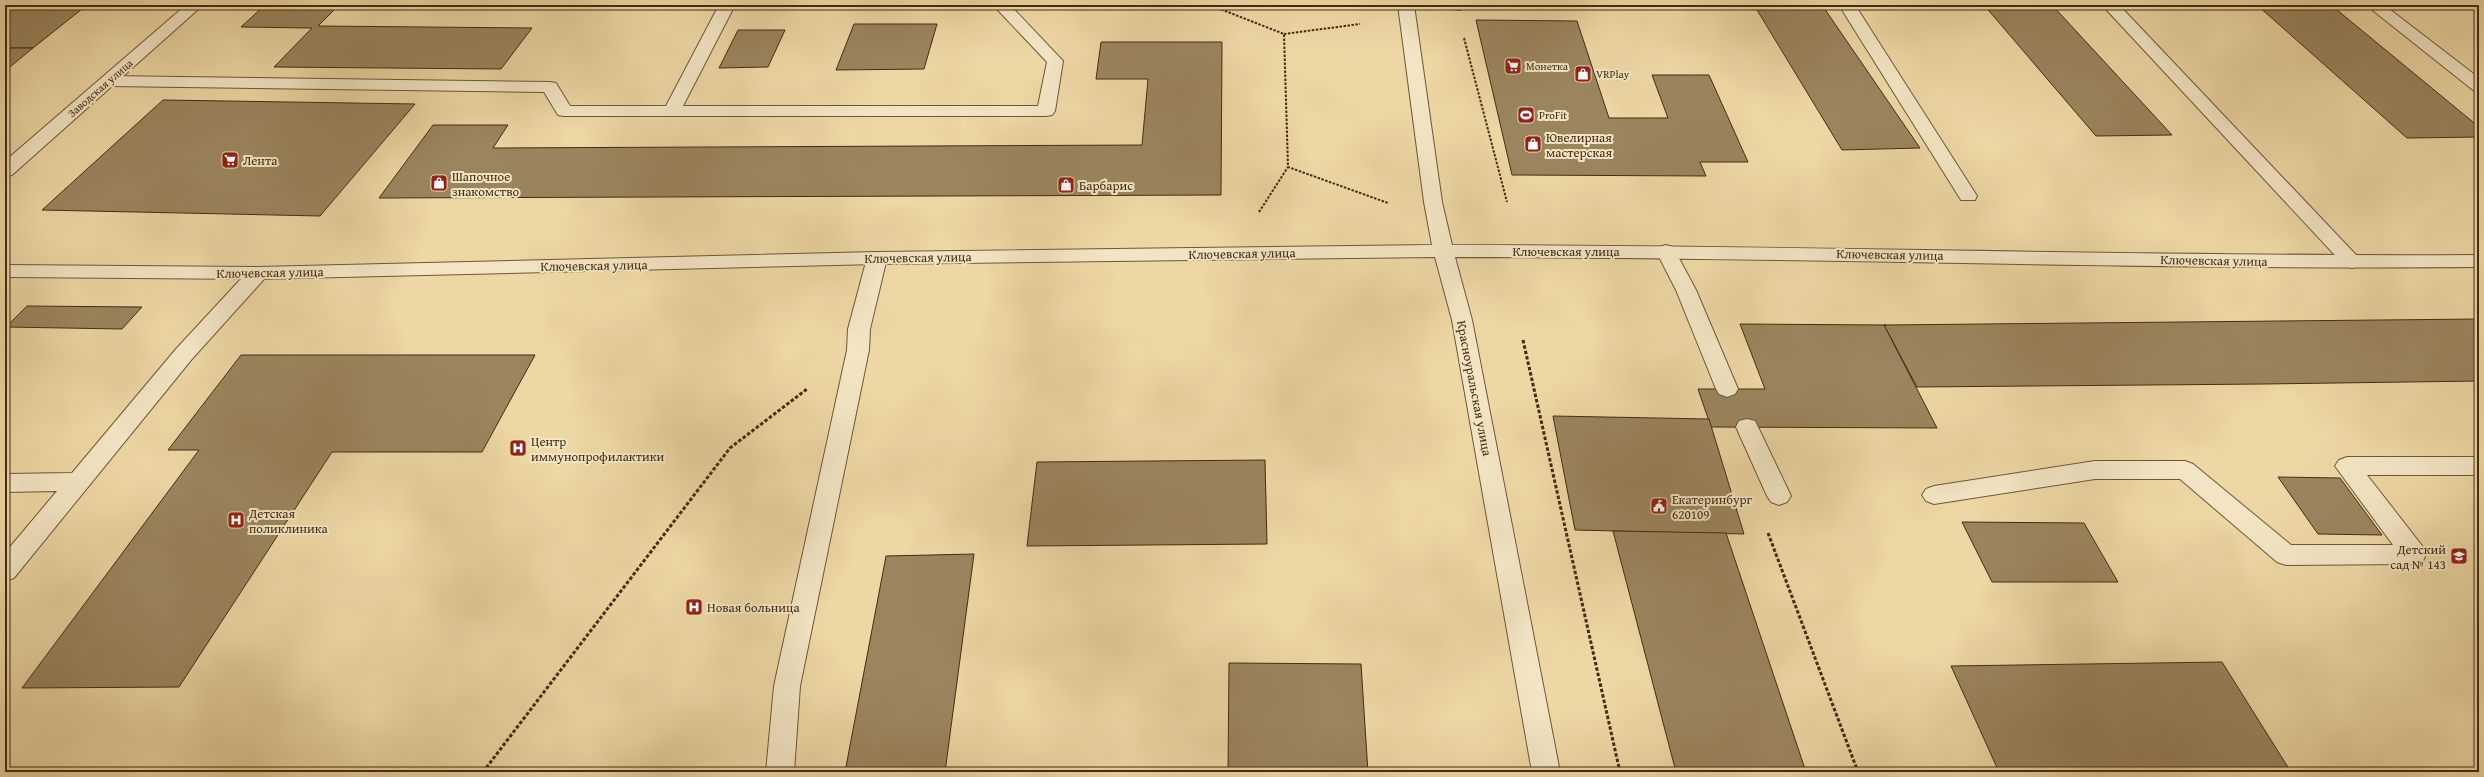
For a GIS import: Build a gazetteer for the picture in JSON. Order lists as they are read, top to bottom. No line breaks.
{"streets":{"street":["Заводская улица","Ключевская улица","Красноуральская улица"]},"crossings":[["Ключевская улица","Красноуральская улица"]],"places":{"supermarket":["Монетка","Лента"],"shop":["VRPlay","Ювелирная мастерская","Шапочное знакомство","Барбарис"],"sports":["ProFit"],"hospital":["Центр иммунопрофилактики","Детская поликлиника","Новая больница"],"public building":["Екатеринбург 620109"],"school or university":["Детский сад № 143"]}}
